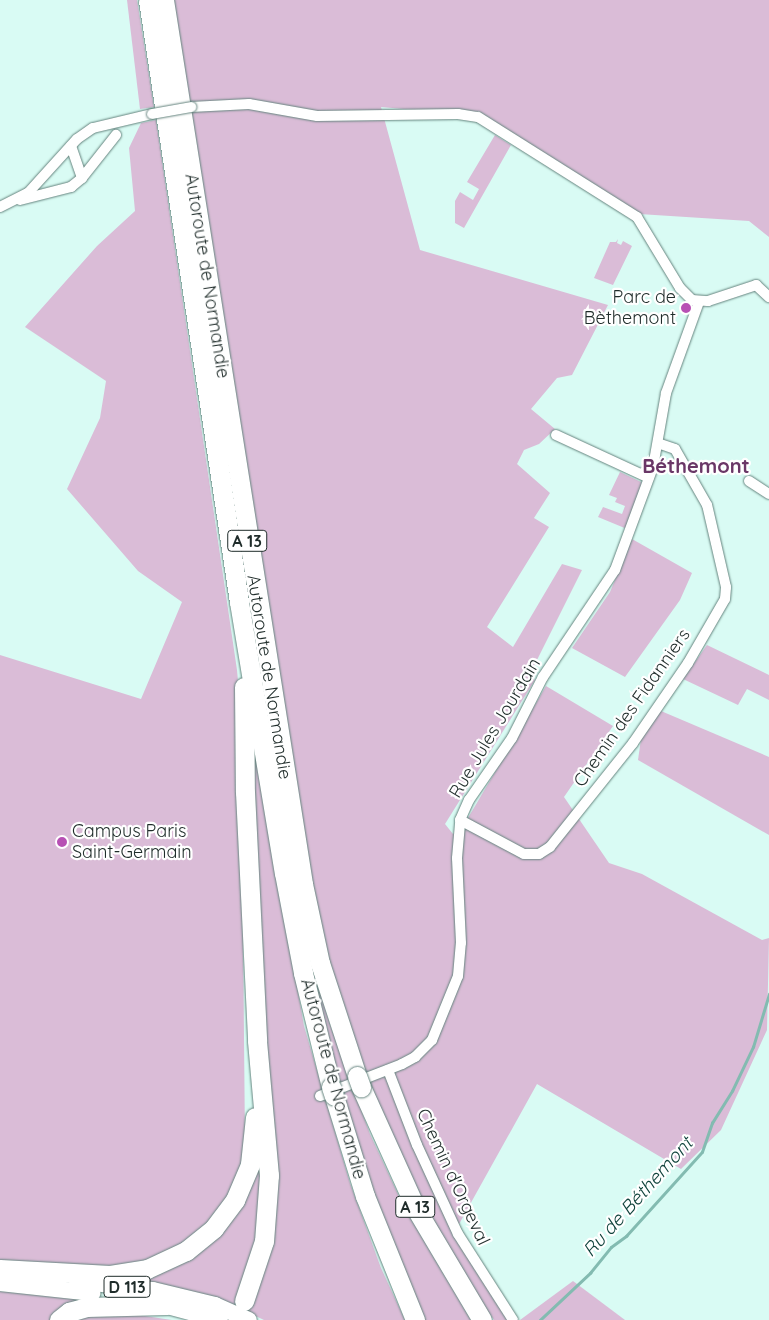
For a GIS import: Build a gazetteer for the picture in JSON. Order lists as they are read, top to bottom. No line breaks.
{"streets":{"highway":["Autoroute de Normandie","A 13"],"main road":["D 113"],"street":["Chemin des Fidanniers","Rue Jules Jourdain","Chemin d'Orgeval"]},"crossings":[["Autoroute de Normandie","Rue Jules Jourdain"],["Chemin des Fidanniers","Rue Jules Jourdain"],["Rue Jules Jourdain","Chemin d'Orgeval"]],"districts":["Béthemont"],"water":["Ru de Béthemont"],"places":["Parc de Bèthemont","Campus Paris Saint-Germain"]}
